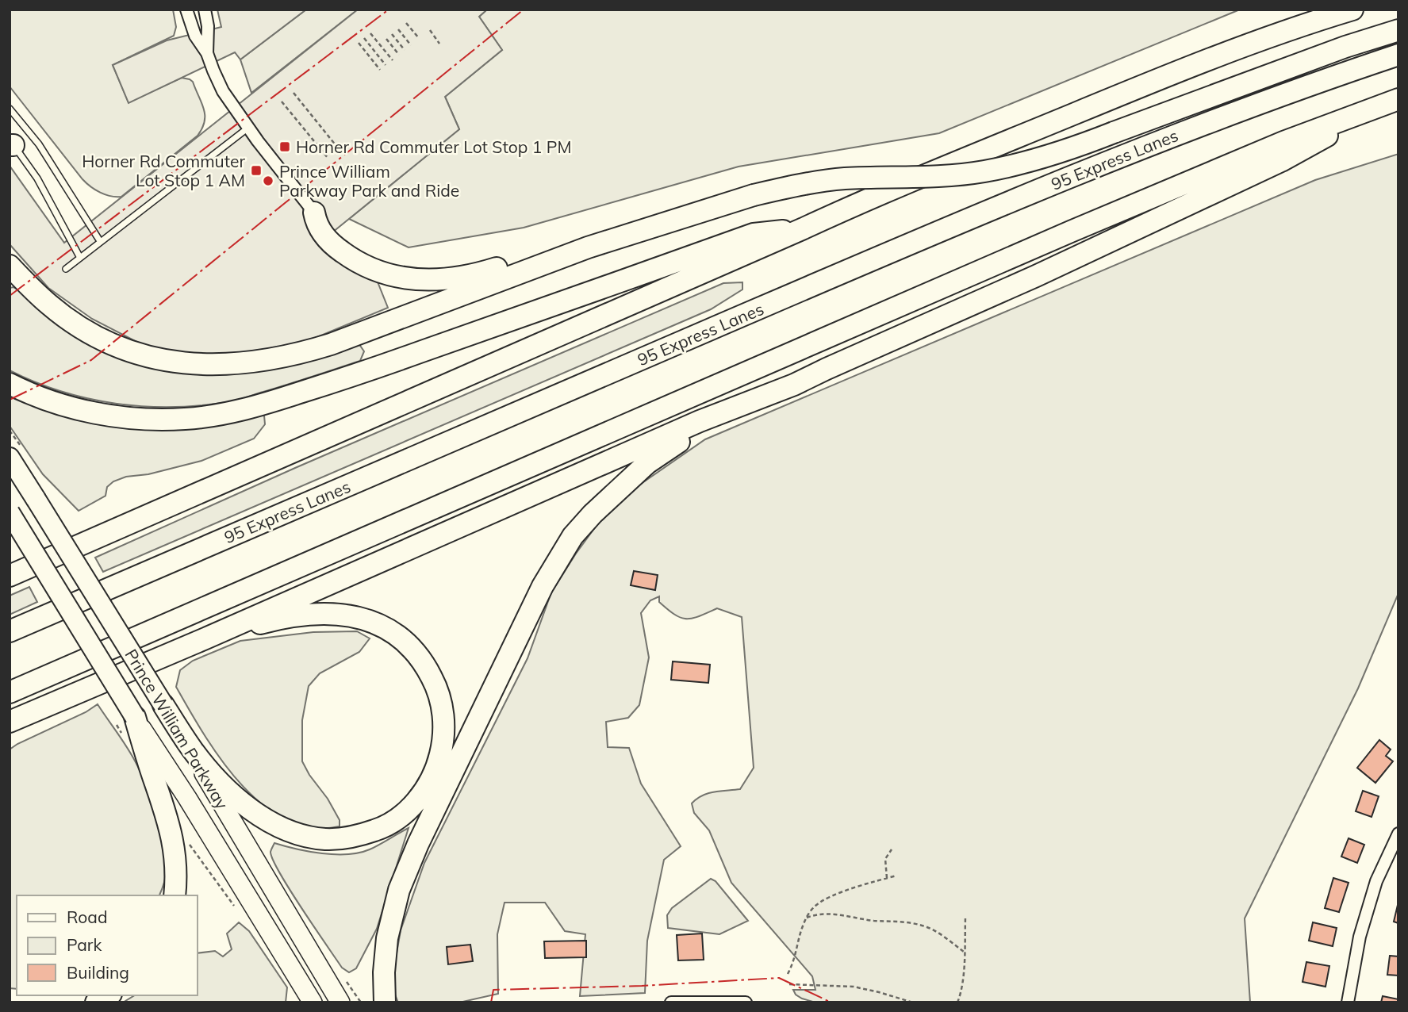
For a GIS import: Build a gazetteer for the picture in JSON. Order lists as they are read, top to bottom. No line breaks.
{"streets":{"highway":["95 Express Lanes","Prince William Parkway"]},"places":{"transit":["Horner Rd Commuter Lot Stop 1 PM","Horner Rd Commuter Lot Stop 1 AM"],"other":["Prince William Parkway Park and Ride"]},"legend":["Road","Park","Building"]}
